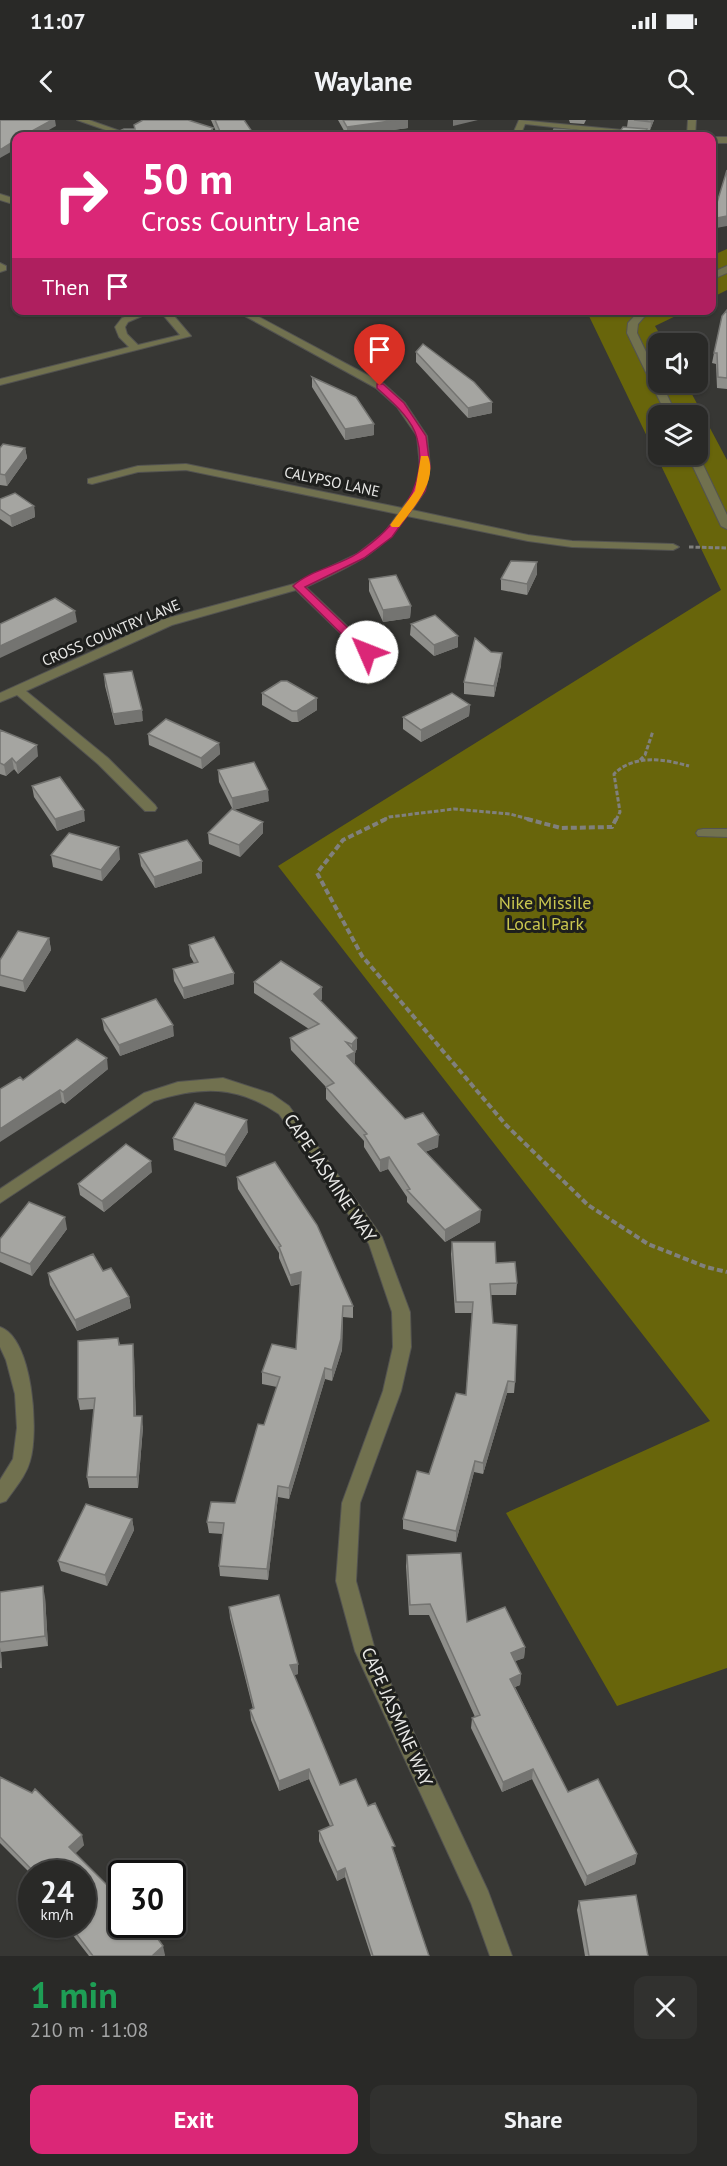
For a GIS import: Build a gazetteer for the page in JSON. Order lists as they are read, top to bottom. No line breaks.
{"streets":{"street":["CALYPSO LANE","CROSS COUNTRY LANE","CAPE JASMINE WAY"]},"crossings":[["CALYPSO LANE","CROSS COUNTRY LANE"]],"parks":["Nike Missile Local Park"],"page":{"status":"11:07","header":"Waylane","turn":["50 m","Cross Country Lane"],"then":"Then","speed":"24 km/h","limit":"30","heading":["1 min","210 m · 11:08"],"buttons":["Exit","Share"]}}
